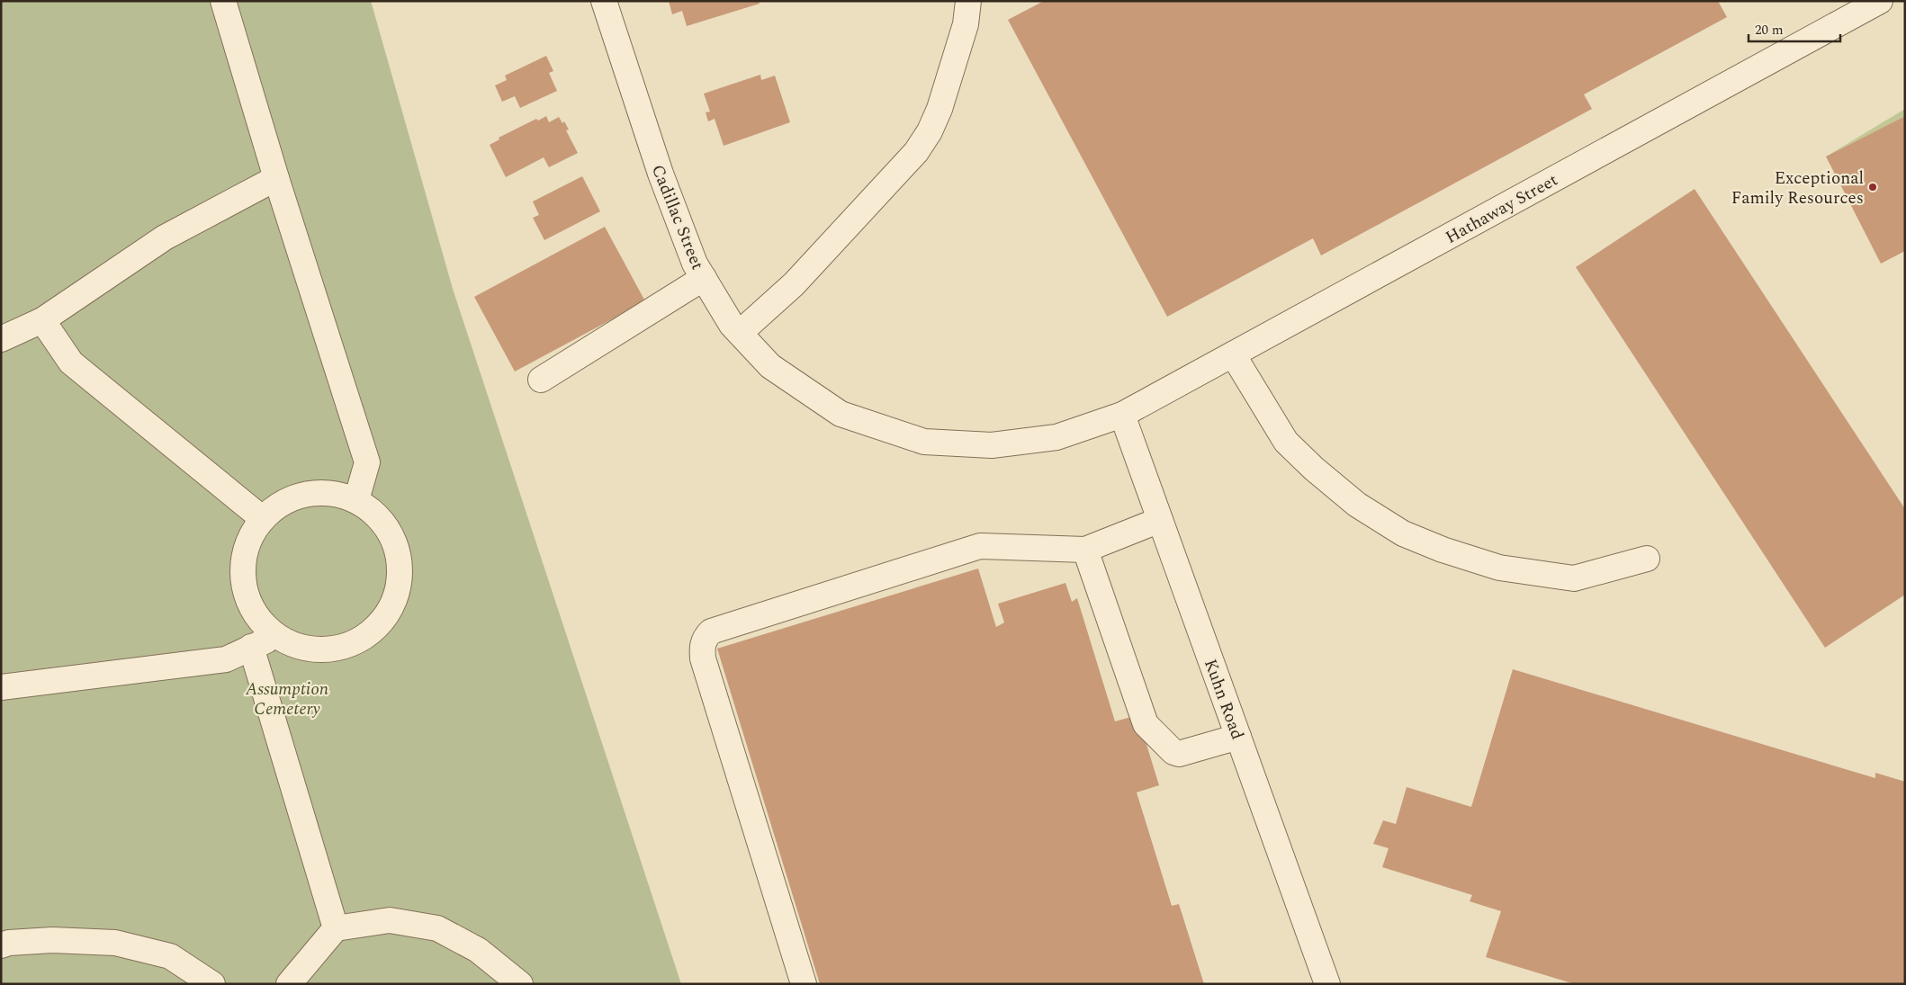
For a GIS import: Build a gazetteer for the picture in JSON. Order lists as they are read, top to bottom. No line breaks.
{"streets":{"street":["Hathaway Street","Cadillac Street","Kuhn Road"]},"crossings":[["Hathaway Street","Cadillac Street"],["Hathaway Street","Kuhn Road"],["Cadillac Street","Kuhn Road"]],"parks":["Assumption Cemetery"],"places":["Exceptional Family Resources"],"scale_bar":"20 m"}
